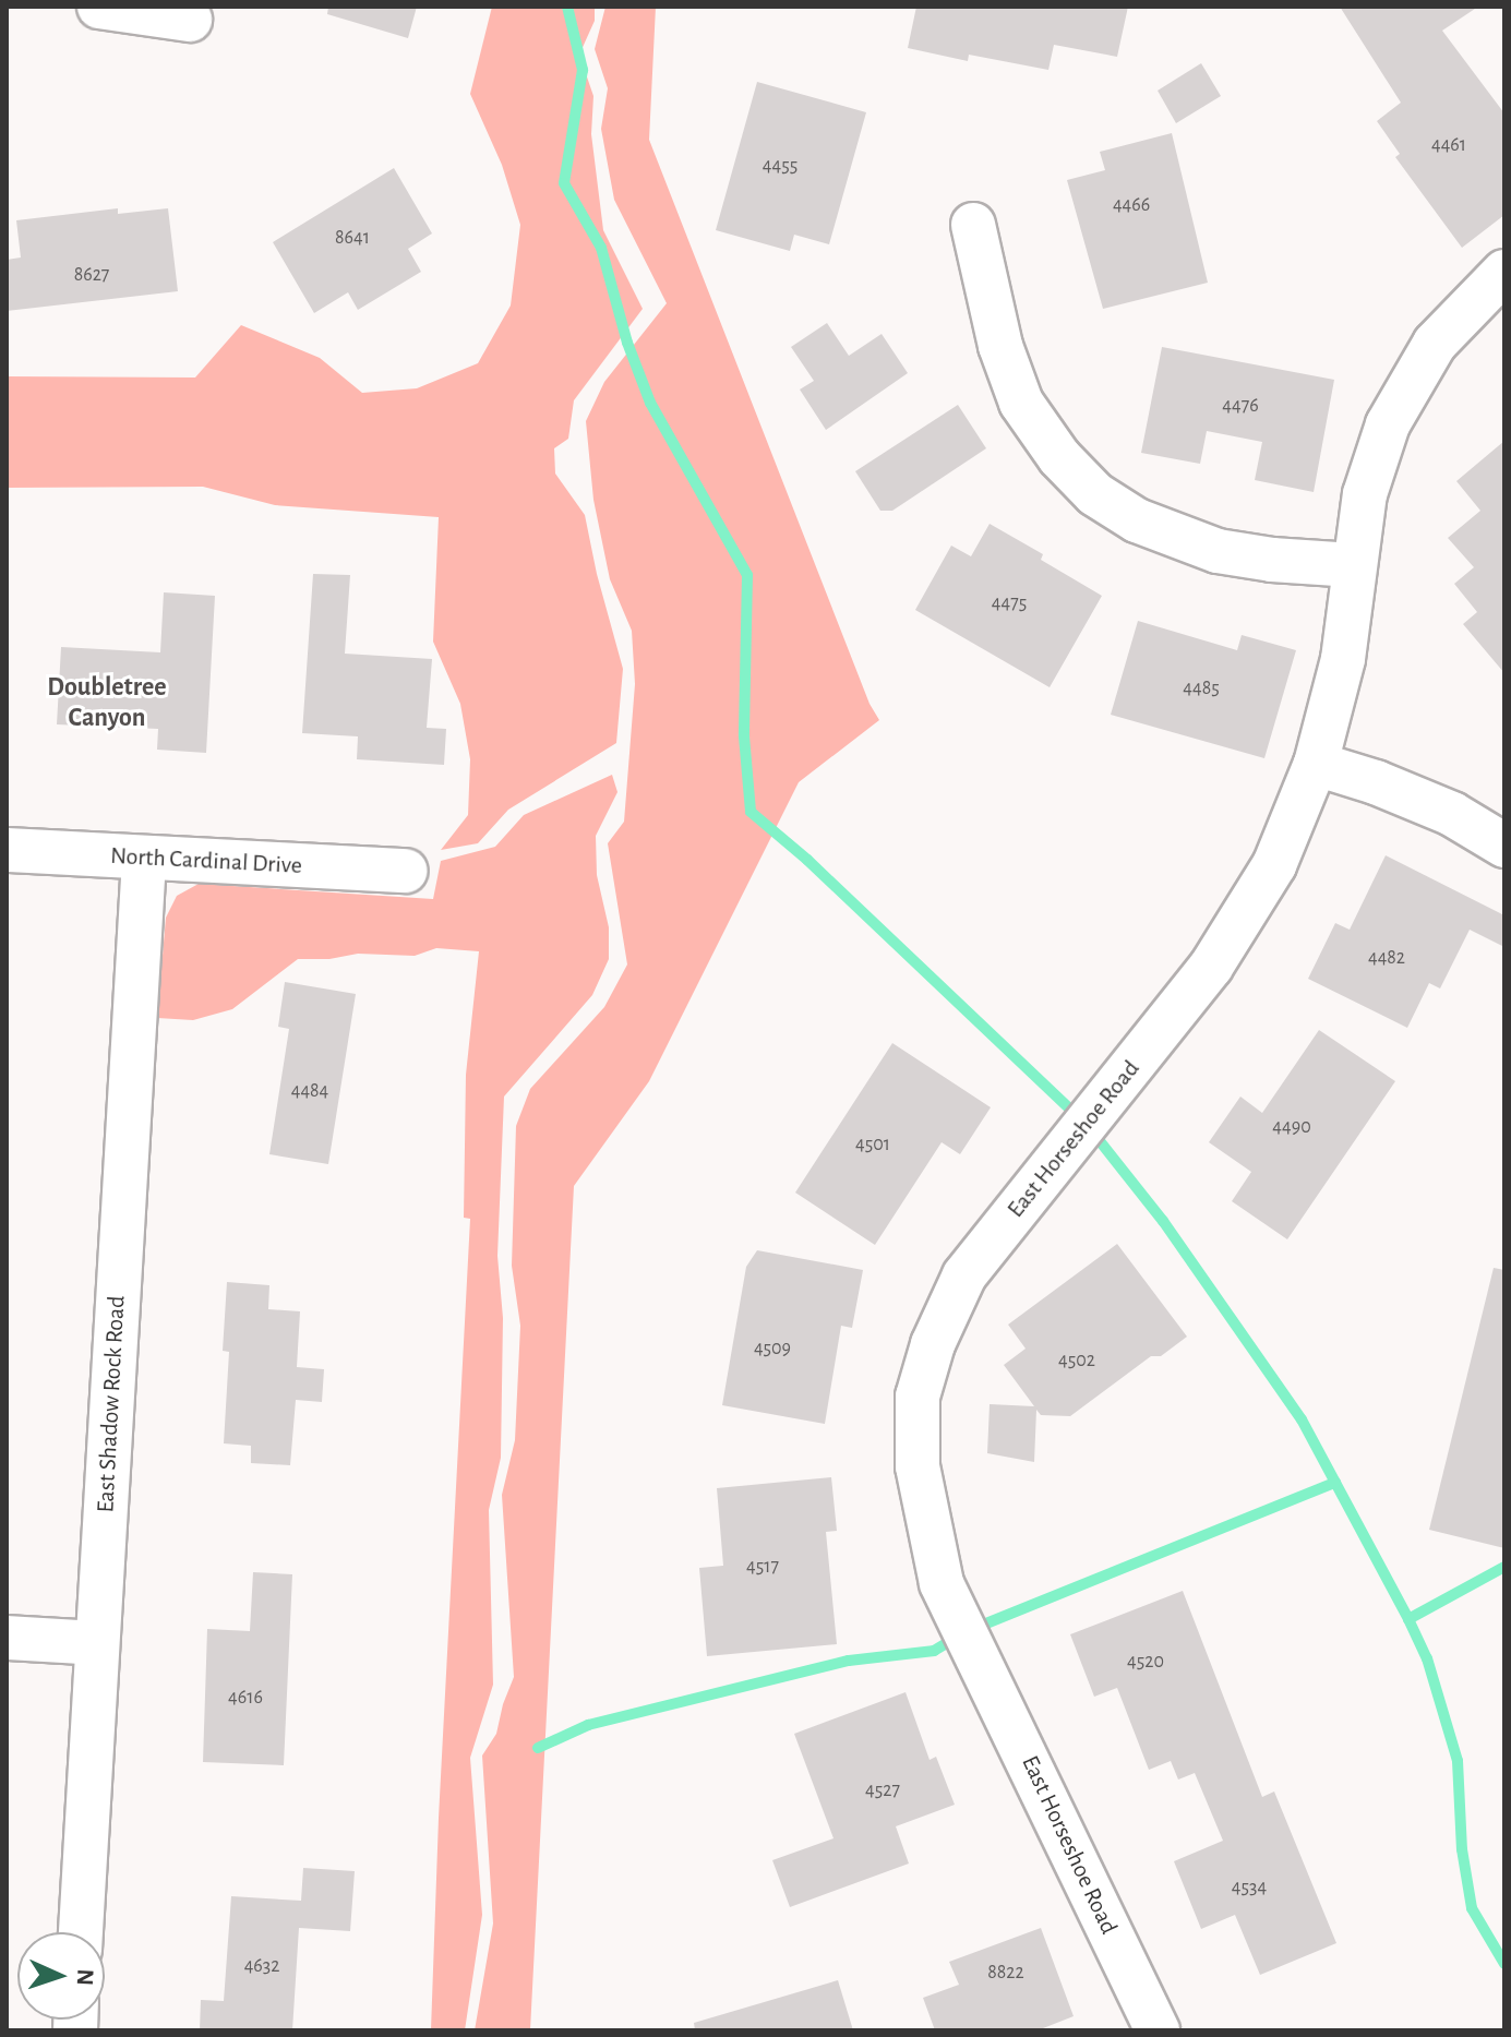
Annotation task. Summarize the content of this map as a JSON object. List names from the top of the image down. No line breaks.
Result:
{"streets":{"street":["North Cardinal Drive","East Horseshoe Road","East Shadow Rock Road"]},"crossings":[["North Cardinal Drive","East Shadow Rock Road"]],"districts":["Doubletree Canyon"],"house_numbers":["4461","4455","4466","8641","8627","4476","4475","4485","4482","4484","4490","4501","4509","4502","4517","4520","4616","4527","4534","4632","8822"],"north":"right"}
